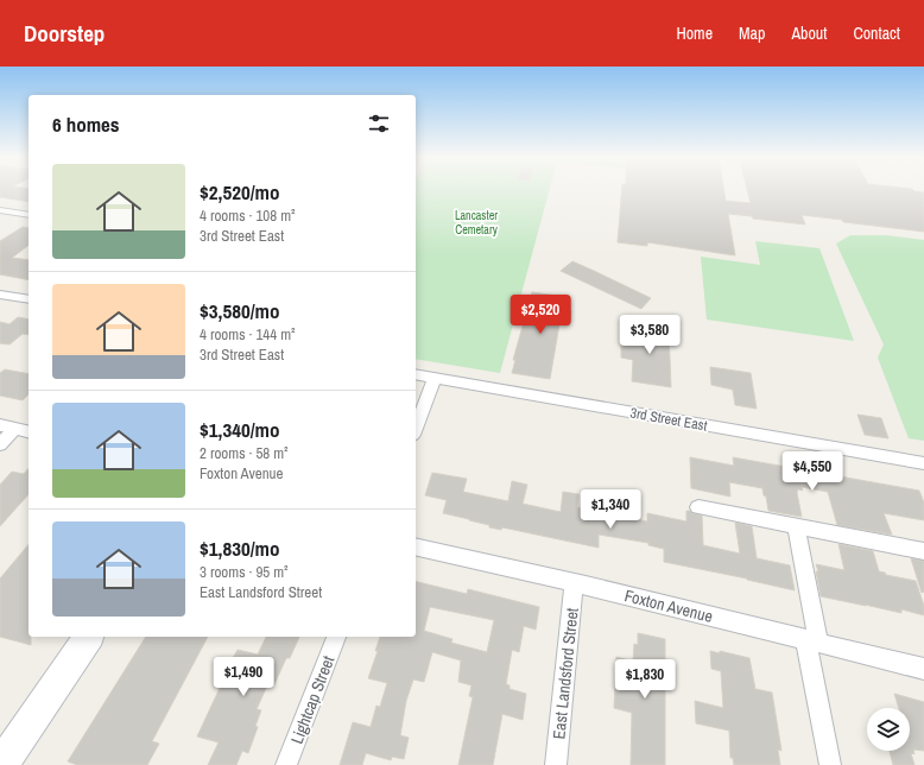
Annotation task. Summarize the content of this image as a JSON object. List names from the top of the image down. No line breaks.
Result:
{"streets":{"street":["3rd Street East","Foxton Avenue","East Landsford Street","Lightcap Street"]},"crossings":[["Foxton Avenue","East Landsford Street"]],"parks":["Lancaster Cemetary"],"page":{"header":"Doorstep","nav":["Home","Map","About","Contact"],"heading":"6 homes","list":[{"name":"$2,520/mo","note":"4 rooms · 108 m² · 3rd Street East"},{"name":"$3,580/mo","note":"4 rooms · 144 m² · 3rd Street East"},{"name":"$1,340/mo","note":"2 rooms · 58 m² · Foxton Avenue"},{"name":"$1,830/mo","note":"3 rooms · 95 m² · East Landsford Street"}],"price":["$2,520","$3,580","$4,550","$1,340","$1,490","$1,830"]}}
